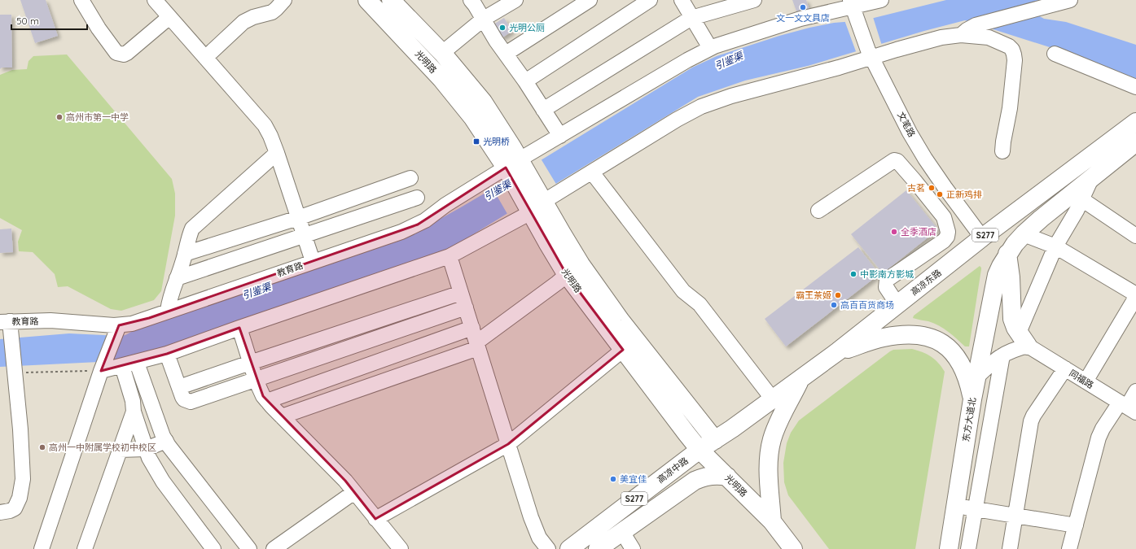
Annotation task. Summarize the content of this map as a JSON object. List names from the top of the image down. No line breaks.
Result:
{"streets":{"main road":["光明路","S277","高凉东路","东方大道北","高凉中路"],"street":["文笔路","教育路","同福路"]},"crossings":[["光明路","S277"],["光明路","教育路"],["光明路","高凉东路"],["光明路","高凉中路"],["文笔路","教育路"],["文笔路","高凉东路"],["S277","高凉东路"],["S277","东方大道北"],["高凉东路","高凉中路"]],"water":["引鉴渠"],"places":{"other":["文一文文具店","光明公厕","高州市第一中学","古茗","正新鸡排","全季酒店","中影南方影城","霸王茶姬","高百百货商场","高州一中附属学校初中校区","美宜佳"],"transit":["光明桥"]},"scale_bar":"50 m"}
